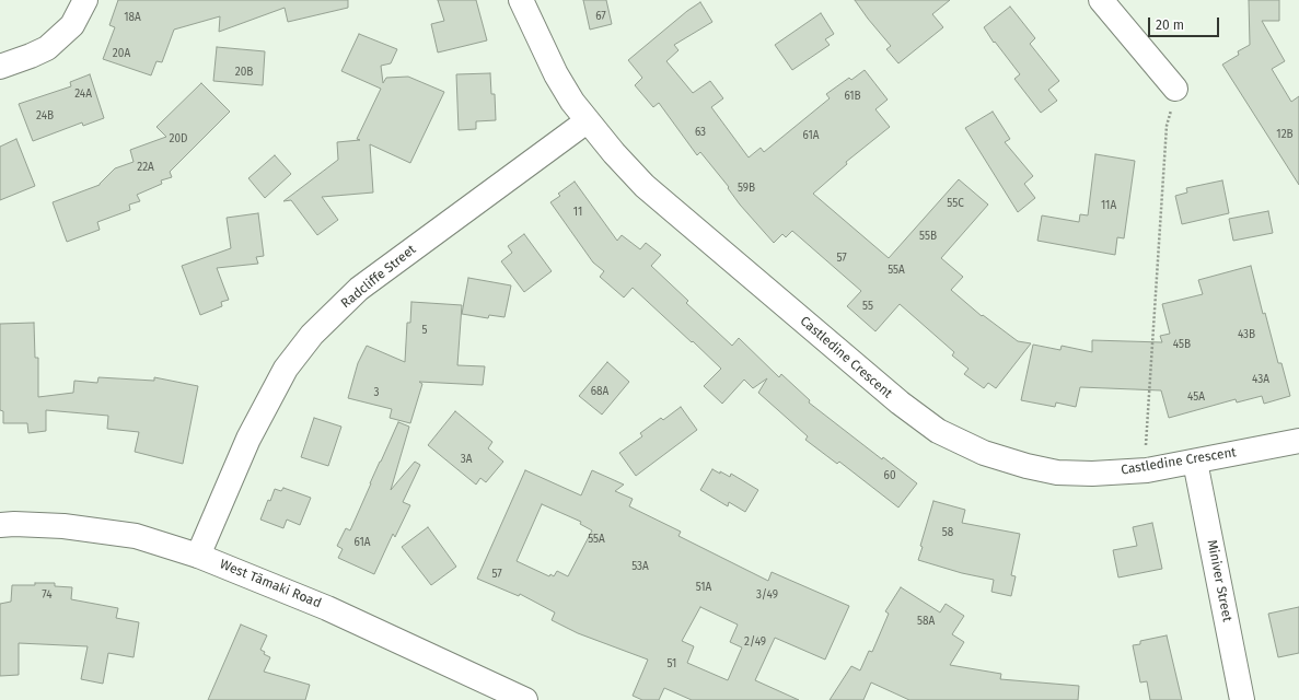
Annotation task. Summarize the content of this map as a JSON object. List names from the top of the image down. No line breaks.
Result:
{"streets":{"street":["Radcliffe Street","Castledine Crescent","Miniver Street","West Tāmaki Road"]},"crossings":[["Radcliffe Street","Castledine Crescent"],["Radcliffe Street","West Tāmaki Road"],["Castledine Crescent","Miniver Street"]],"house_numbers":["67","18A","20A","20B","24A","61B","24B","63","12B","61A","20D","22A","59B","55C","11A","11","55B","57","55A","55","5","43B","45B","43A","68A","3","45A","3A","60","58","55A","61A","53A","57","51A","74","3/49","58A","2/49","51"],"scale_bar":"20 m"}
